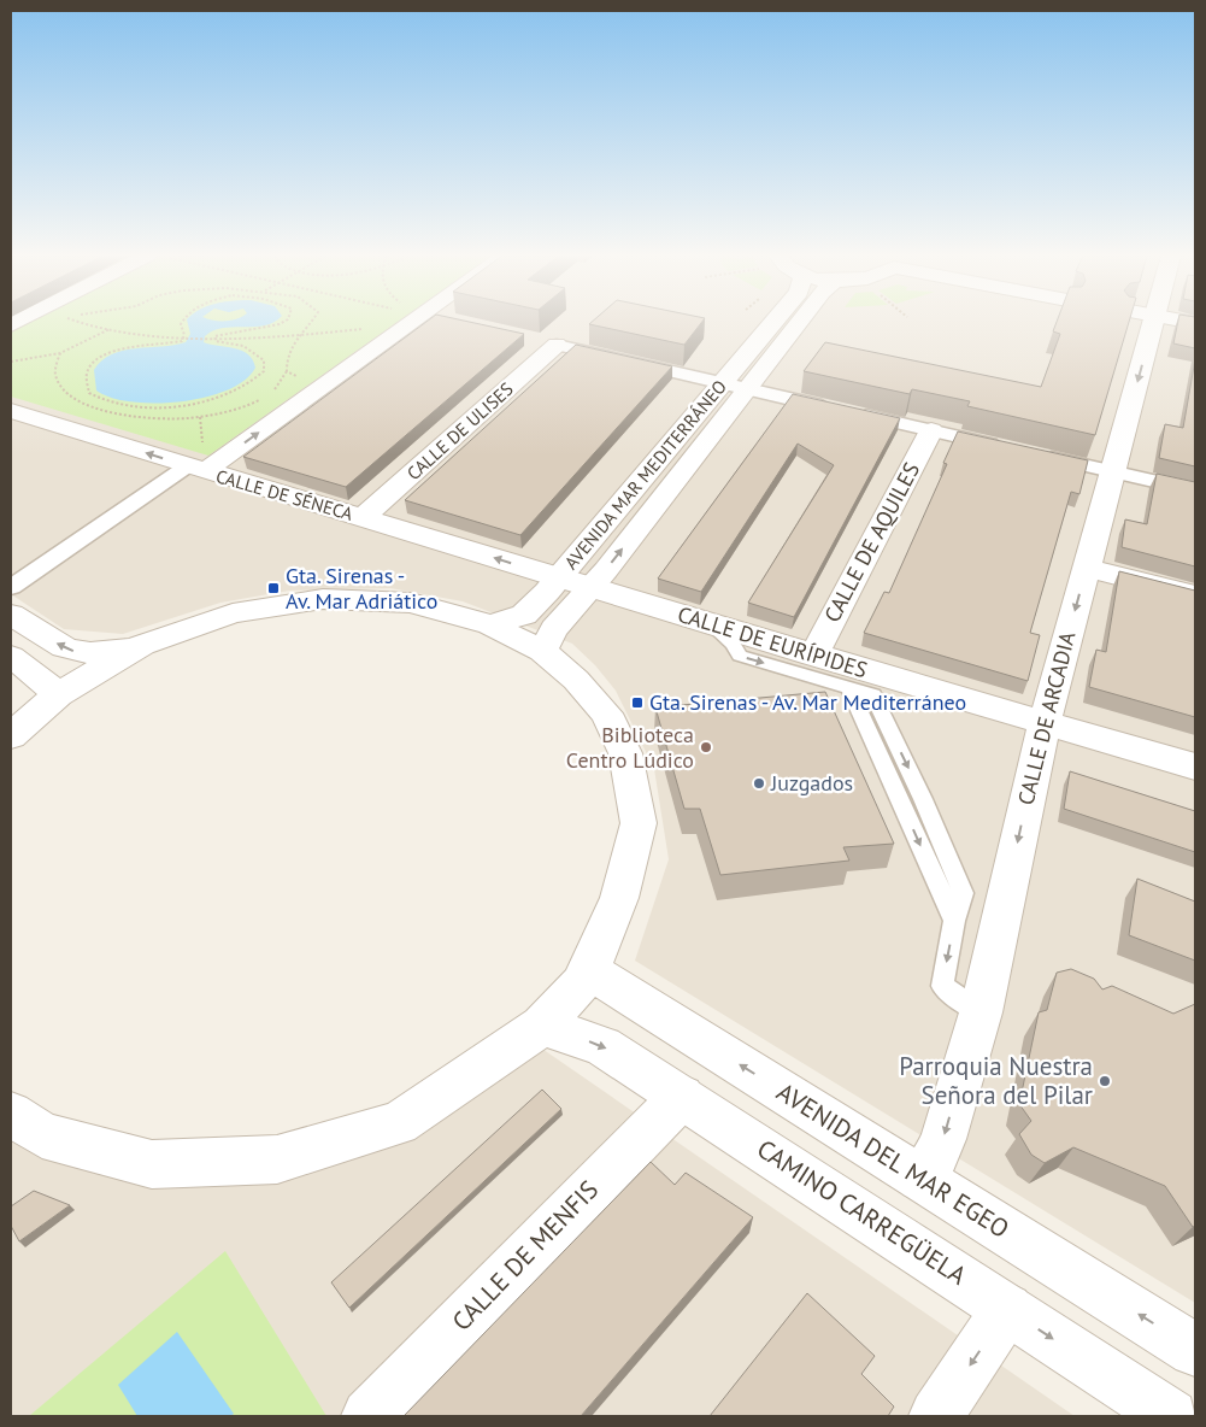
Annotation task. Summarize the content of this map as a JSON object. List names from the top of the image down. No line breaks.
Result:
{"streets":{"street":["CALLE DE ULISES","AVENIDA MAR MEDITERRÁNEO","CALLE DE SÉNECA","CALLE DE AQUILES","CALLE DE EURÍPIDES","CALLE DE ARCADIA","AVENIDA DEL MAR EGEO","CAMINO CARREGÜELA","CALLE DE MENFIS"]},"crossings":[["CALLE DE ULISES","CALLE DE SÉNECA"],["AVENIDA MAR MEDITERRÁNEO","CALLE DE SÉNECA"],["AVENIDA MAR MEDITERRÁNEO","CALLE DE EURÍPIDES"],["CALLE DE SÉNECA","CALLE DE EURÍPIDES"],["CALLE DE AQUILES","CALLE DE EURÍPIDES"],["CALLE DE EURÍPIDES","CALLE DE ARCADIA"],["CALLE DE ARCADIA","AVENIDA DEL MAR EGEO"],["CAMINO CARREGÜELA","CALLE DE MENFIS"]],"one_way":["CALLE DE ARCADIA","AVENIDA DEL MAR EGEO","CAMINO CARREGÜELA"],"places":{"transit":["Gta. Sirenas - Av. Mar Adriático","Gta. Sirenas - Av. Mar Mediterráneo"],"other":["Biblioteca Centro Lúdico","Juzgados","Parroquia Nuestra Señora del Pilar"]}}
